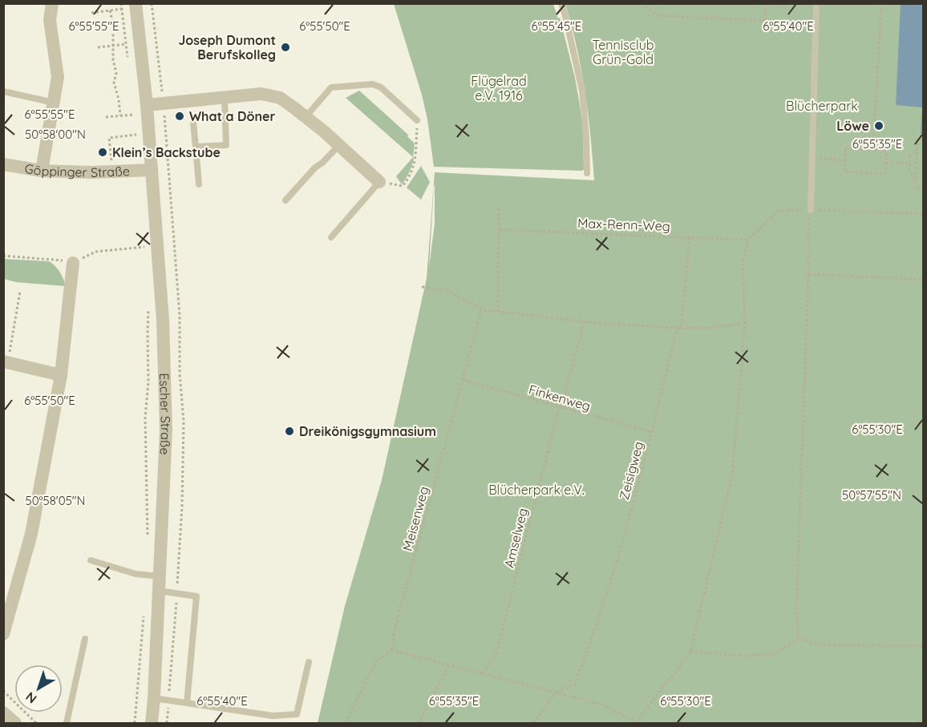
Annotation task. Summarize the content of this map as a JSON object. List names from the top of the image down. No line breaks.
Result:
{"streets":{"street":["Göppinger Straße","Escher Straße"],"path":["Max-Renn-Weg","Finkenweg","Zeisigweg","Meisenweg","Amselweg"]},"crossings":[["Göppinger Straße","Escher Straße"],["Max-Renn-Weg","Zeisigweg"],["Finkenweg","Zeisigweg"],["Finkenweg","Meisenweg"],["Finkenweg","Amselweg"]],"parks":["Tennisclub Grün-Gold","Flügelrad e.V. 1916","Blücherpark","Blücherpark e.V."],"places":["Joseph Dumont Berufskolleg","What a Döner","Löwe","Klein’s Backstube","Dreikönigsgymnasium"],"north":"bottom left","coordinates":["6°55'55\"E","6°55'50\"E","6°55'45\"E","6°55'40\"E","50°58'00\"N","6°55'35\"E","6°55'30\"E","50°57'55\"N","50°58'05\"N"]}
